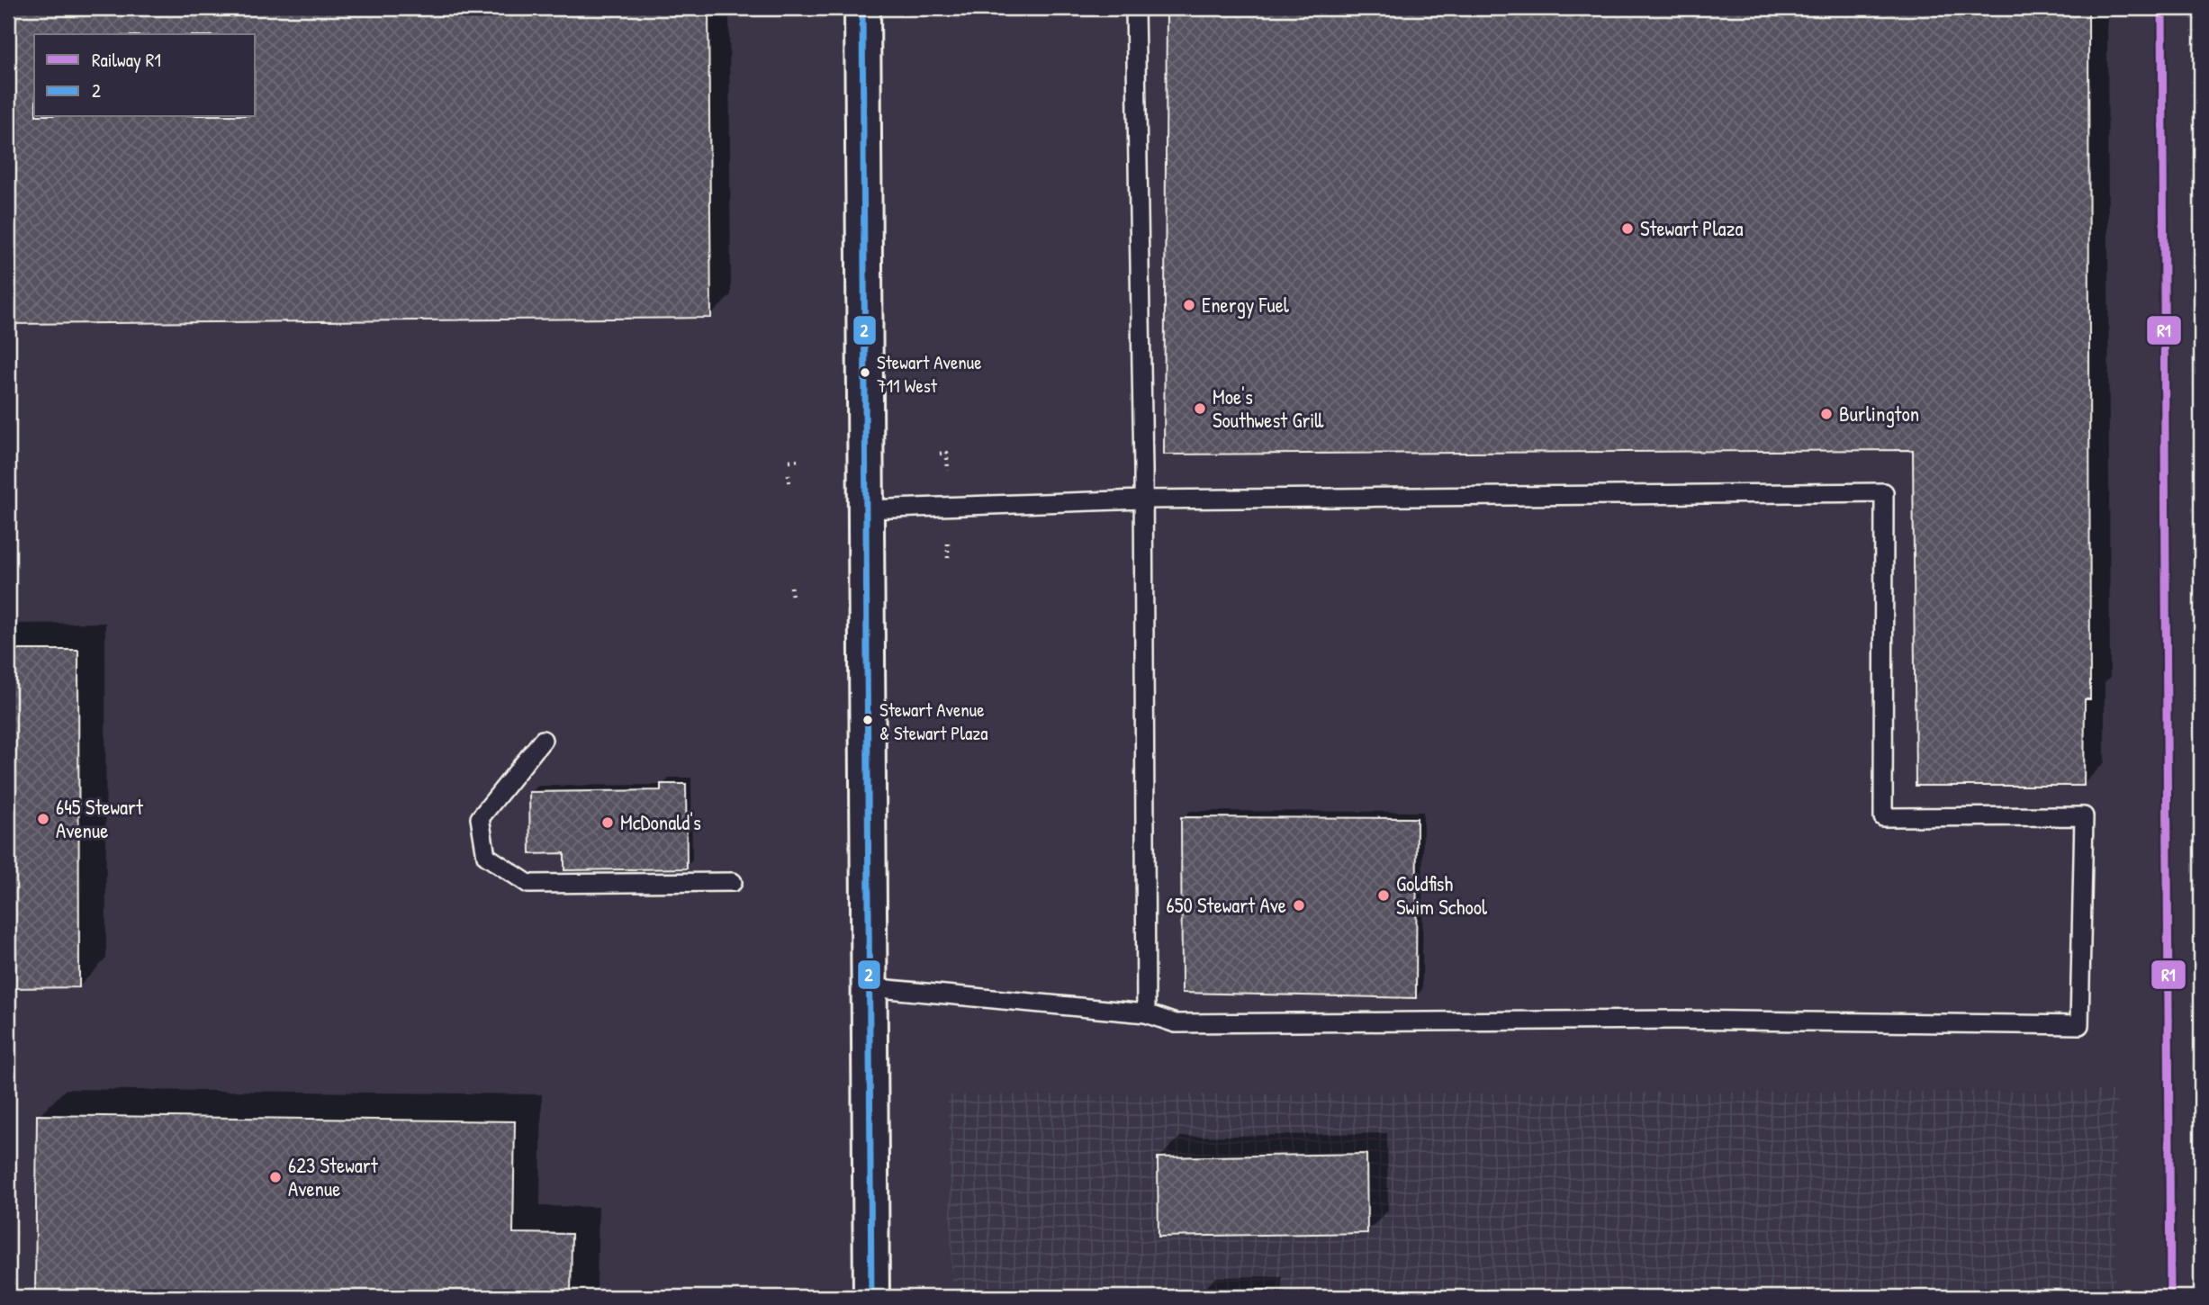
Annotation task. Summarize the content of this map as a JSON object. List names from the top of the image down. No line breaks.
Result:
{"places":["Stewart Plaza","Energy Fuel","Stewart Avenue 711 West","Moe's Southwest Grill","Burlington","Stewart Avenue & Stewart Plaza","645 Stewart Avenue","McDonald's","Goldfish Swim School","650 Stewart Ave","623 Stewart Avenue"],"lines":["rail line R1","transit line 2"],"legend":["Railway R1","2"]}
